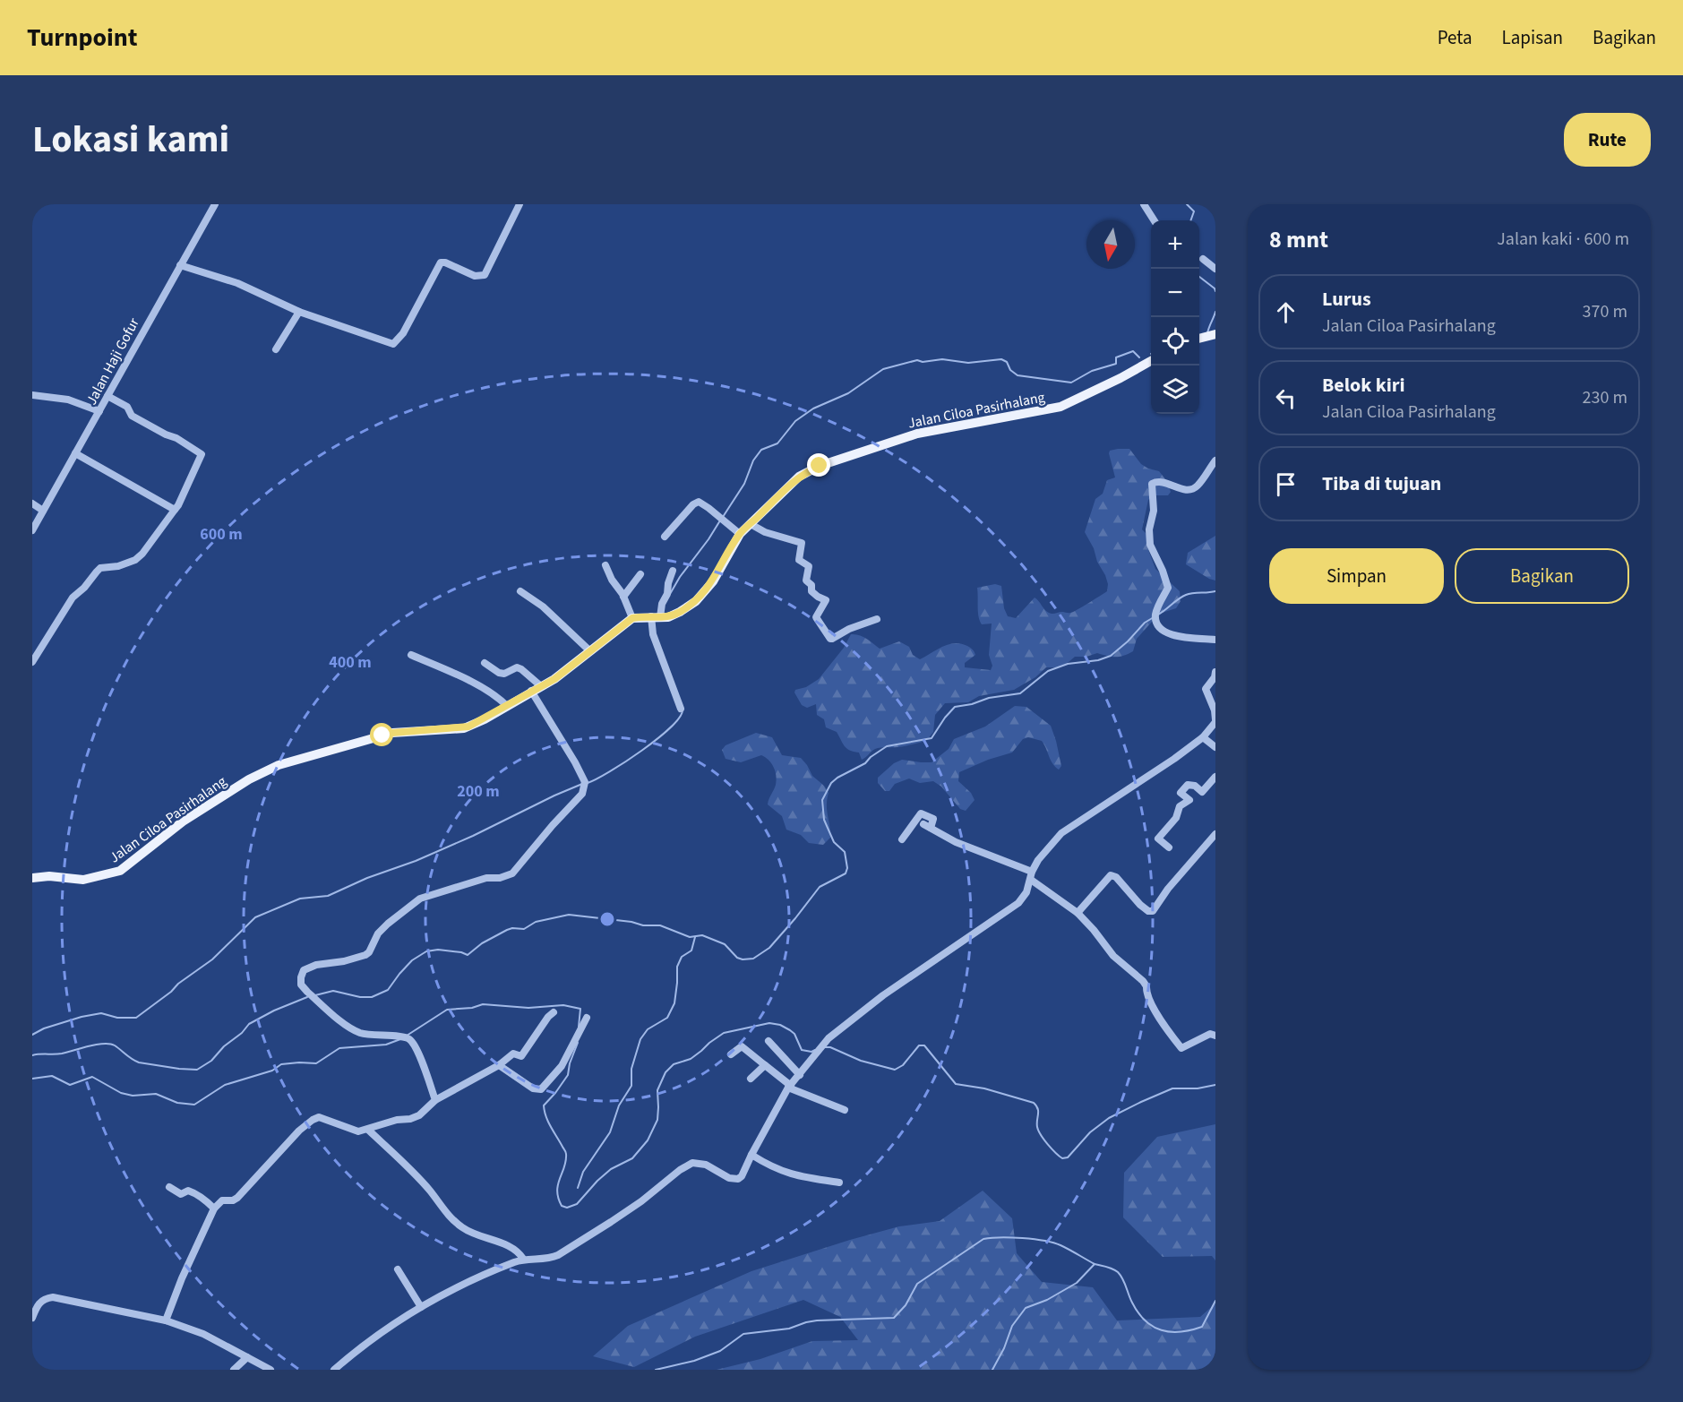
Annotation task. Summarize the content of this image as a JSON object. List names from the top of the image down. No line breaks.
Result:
{"streets":{"main road":["Jalan Ciloa Pasirhalang"],"street":["Jalan Haji Gofur"]},"north":"bottom","page":{"header":"Turnpoint","nav":["Peta","Lapisan","Bagikan"],"title":"Lokasi kami","buttons":["Rute",["Simpan","Bagikan"]],"heading":["8 mnt","Jalan kaki · 600 m"],"map_buttons":["+","−"],"list":[["Lurus","Jalan Ciloa Pasirhalang","370 m"],["Belok kiri","Jalan Ciloa Pasirhalang","230 m"],"Tiba di tujuan"]},"rings":["600 m","400 m","200 m"]}
